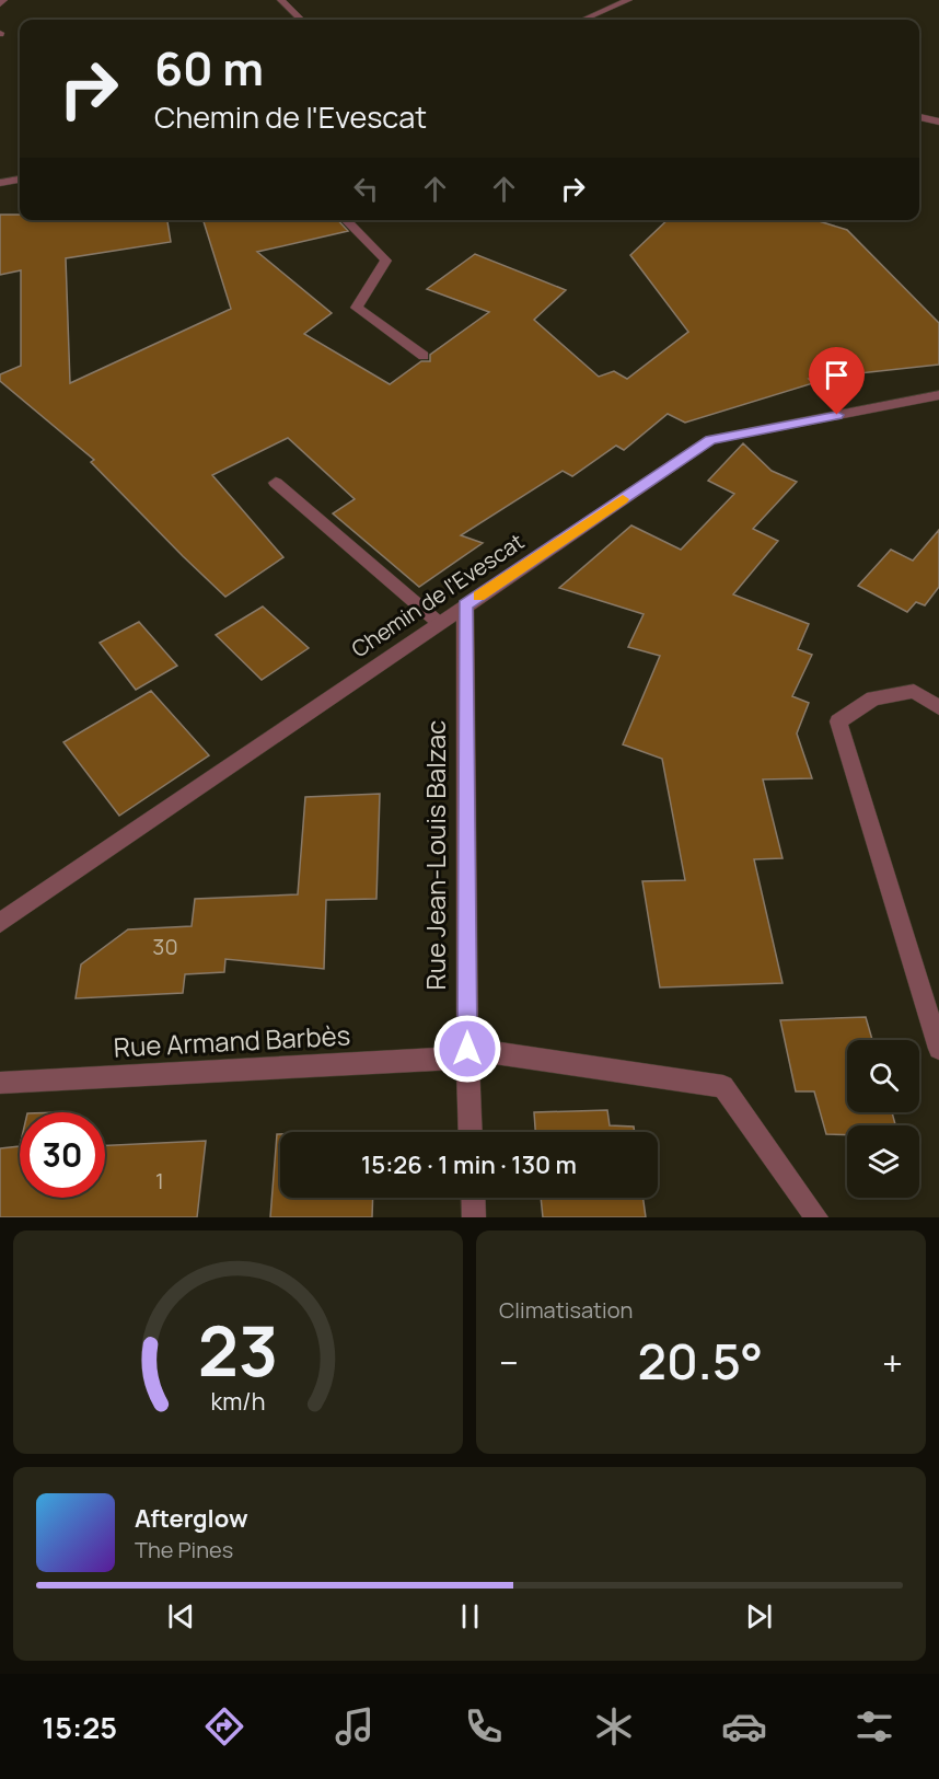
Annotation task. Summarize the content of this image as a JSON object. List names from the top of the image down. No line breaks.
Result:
{"streets":{"street":["Chemin de l'Evescat","Rue Jean-Louis Balzac","Rue Armand Barbès"]},"crossings":[["Chemin de l'Evescat","Rue Jean-Louis Balzac"],["Rue Jean-Louis Balzac","Rue Armand Barbès"]],"house_numbers":["30","1"],"page":{"turn":["60 m","Chemin de l'Evescat"],"limit":"30","trip":"15:26 · 1 min · 130 m","tile":"Climatisation","heat":["−","20.5°","+"],"song":["Afterglow","The Pines"],"tabs":"15:25","gauge":["23","km/h"]}}
